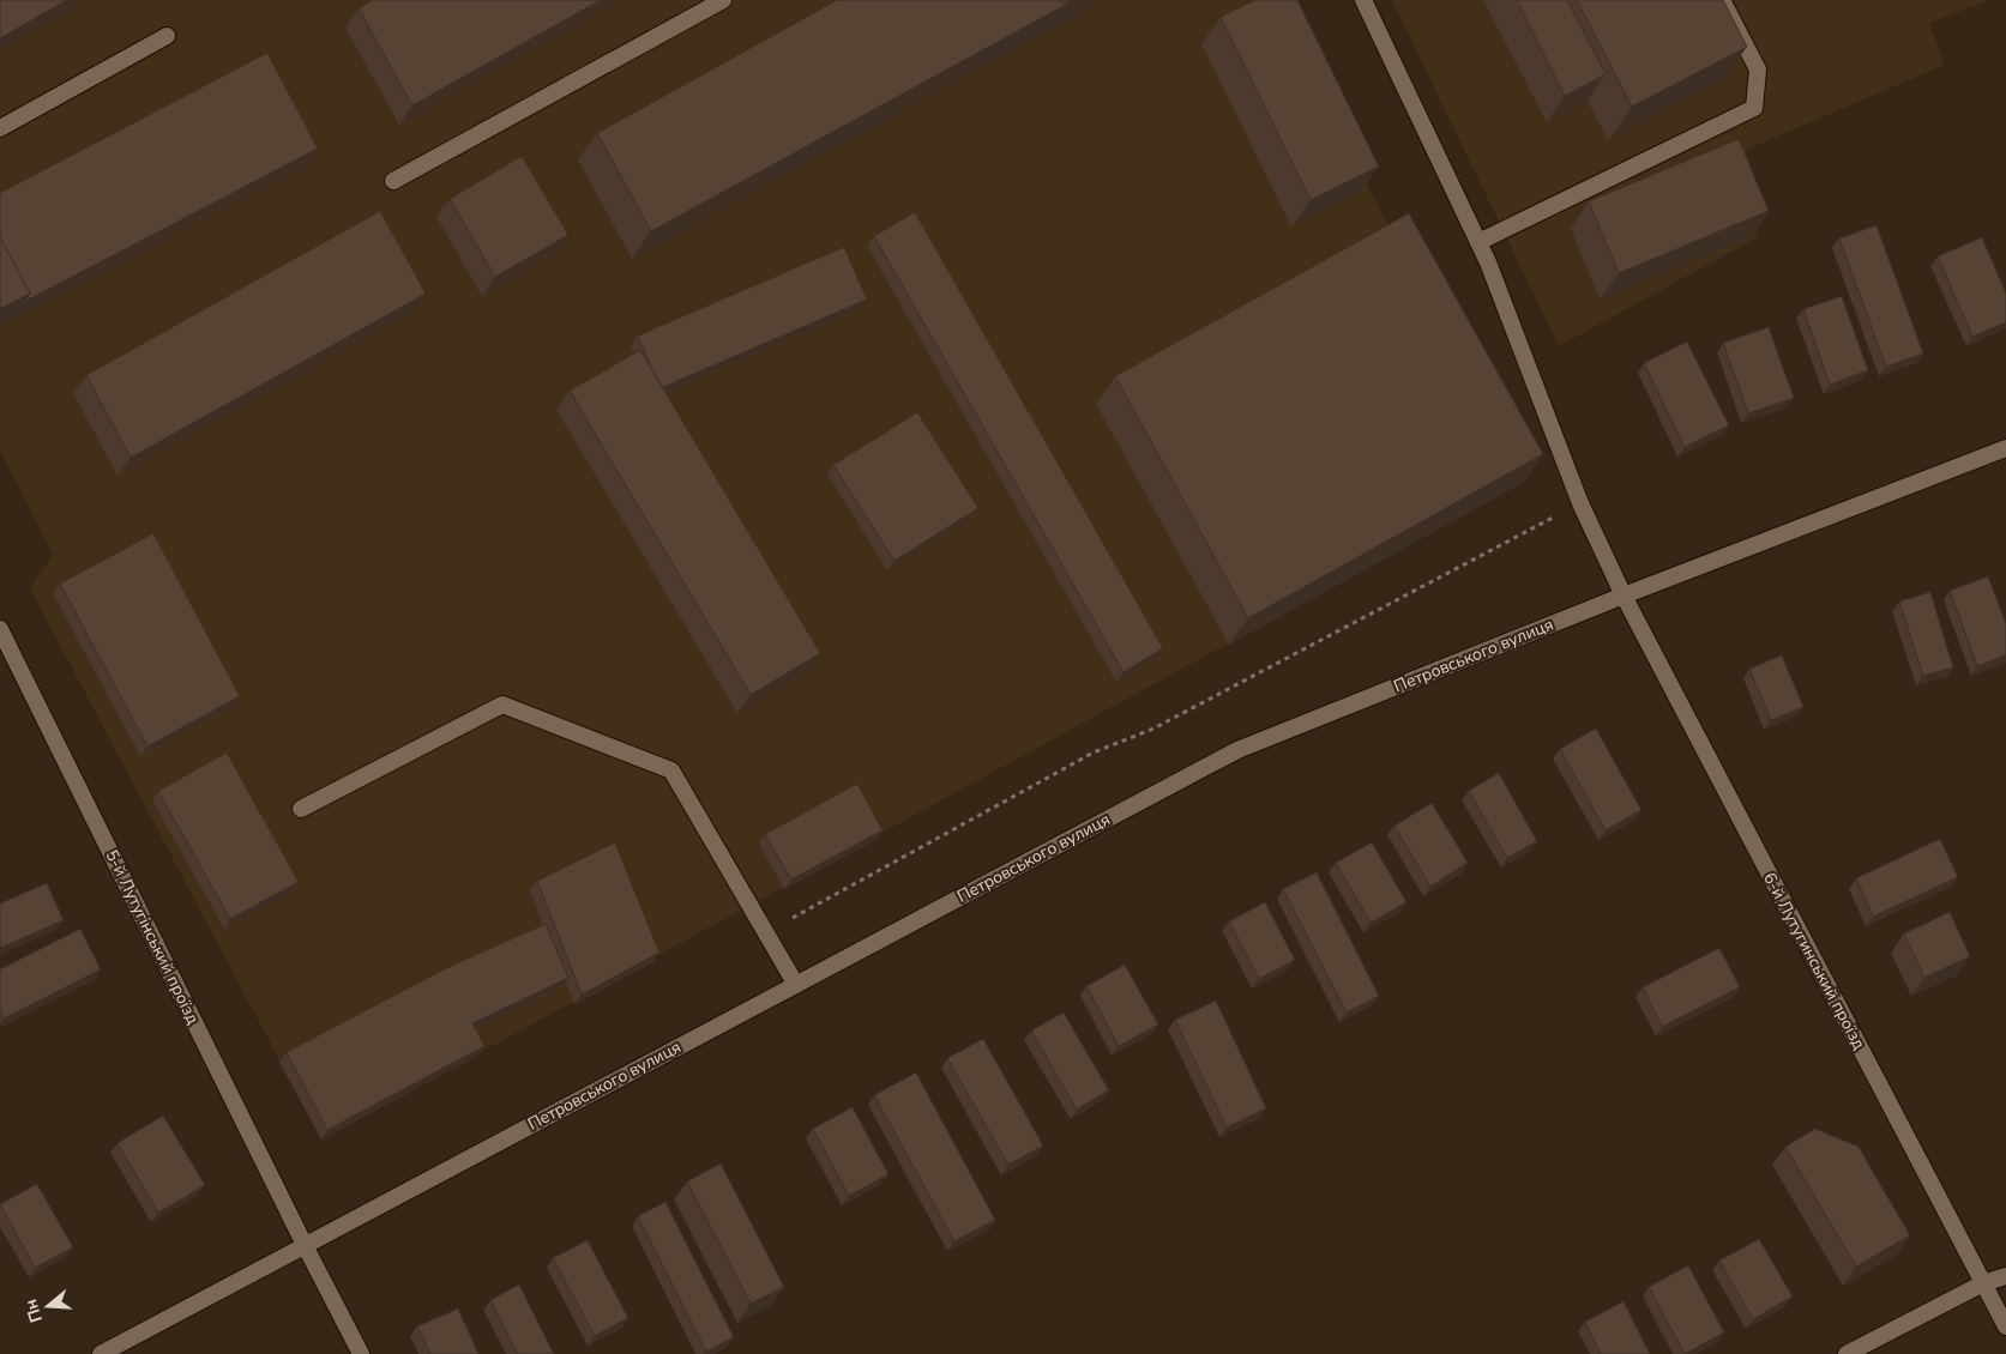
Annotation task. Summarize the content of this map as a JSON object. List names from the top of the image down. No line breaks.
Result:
{"streets":{"street":["Петровського вулиця","5-й Лутугінський проїзд","6-й Лутугинський проїзд"]},"crossings":[["Петровського вулиця","5-й Лутугінський проїзд"],["Петровського вулиця","6-й Лутугинський проїзд"]],"north":"left"}
